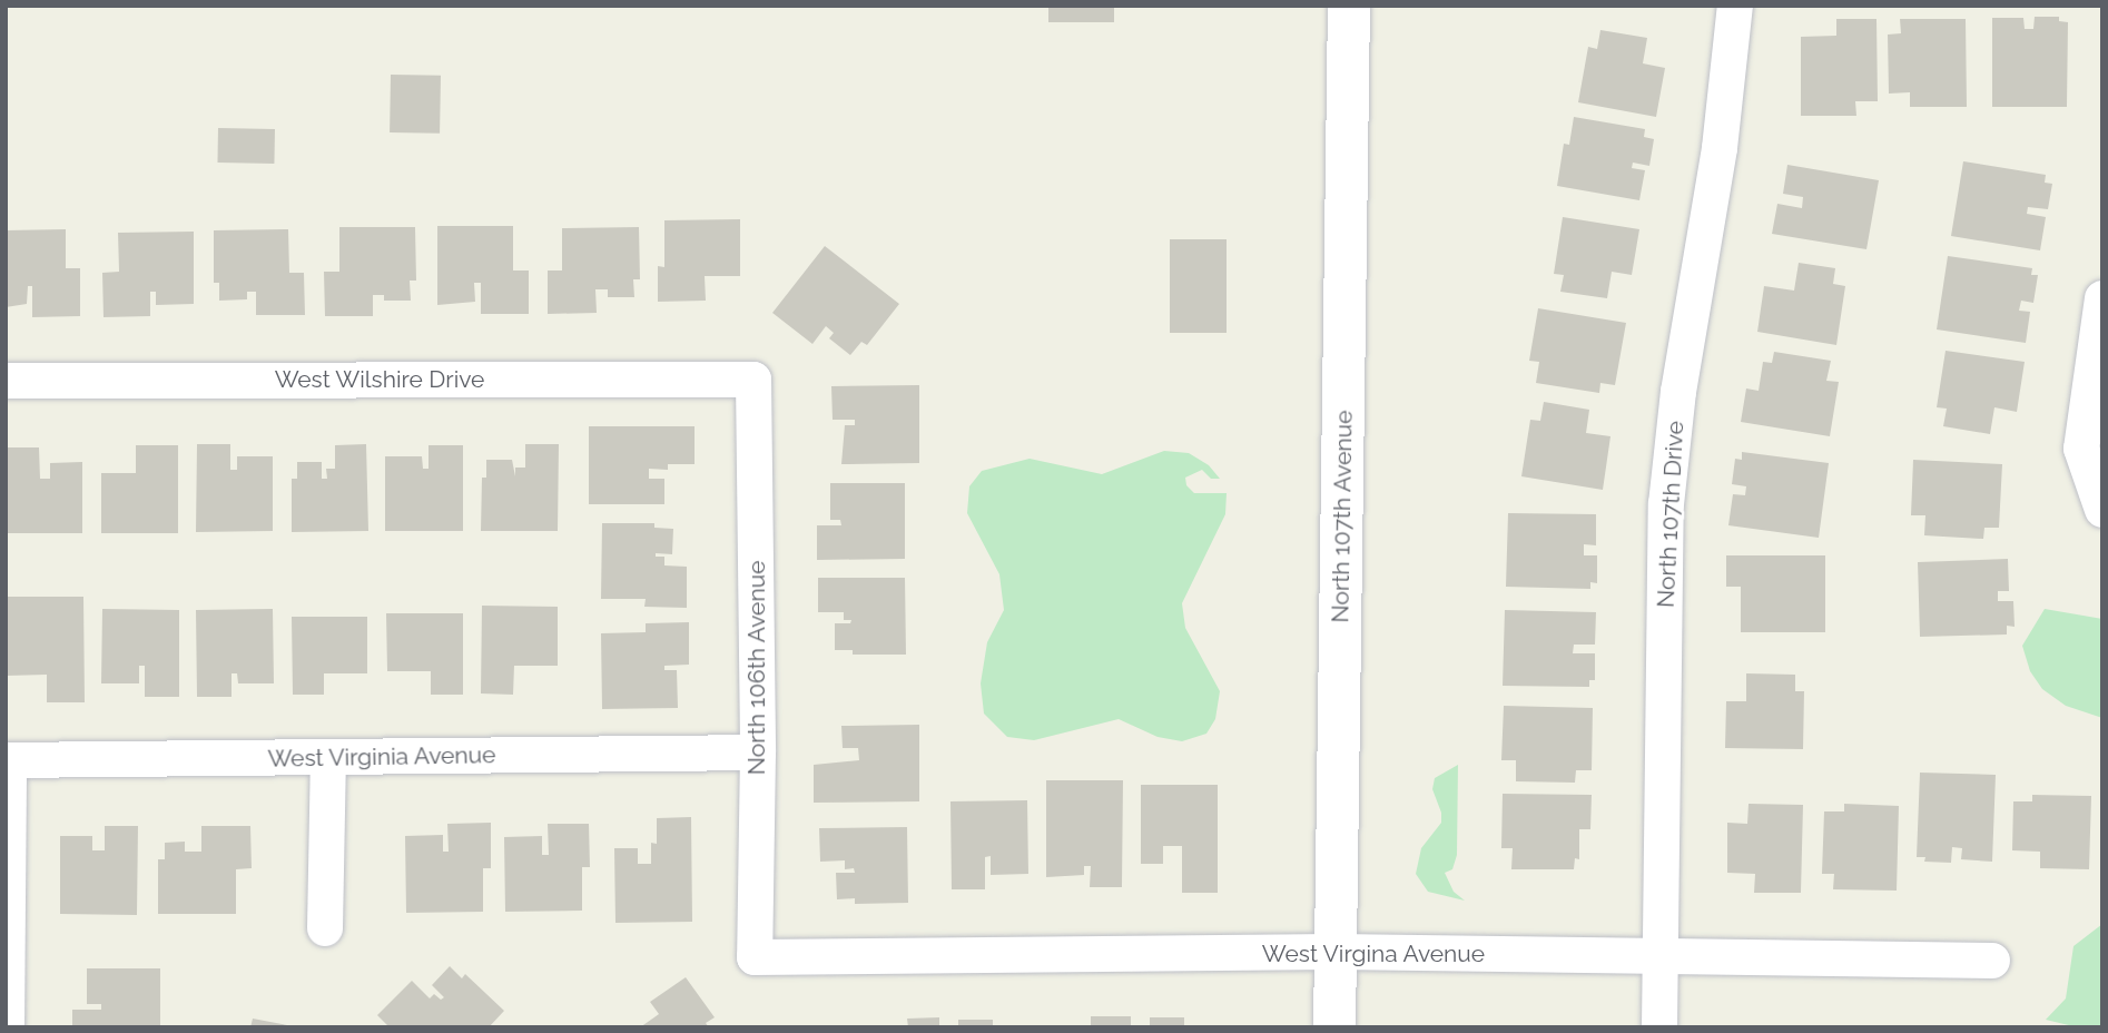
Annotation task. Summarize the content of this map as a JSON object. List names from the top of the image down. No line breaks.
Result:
{"streets":{"main road":["North 107th Avenue"],"street":["West Wilshire Drive","North 107th Drive","North 106th Avenue","West Virginia Avenue","West Virgina Avenue"]},"crossings":[["West Wilshire Drive","North 106th Avenue"],["North 107th Drive","West Virgina Avenue"],["North 107th Avenue","West Virgina Avenue"],["North 106th Avenue","West Virginia Avenue"],["North 106th Avenue","West Virgina Avenue"]]}
